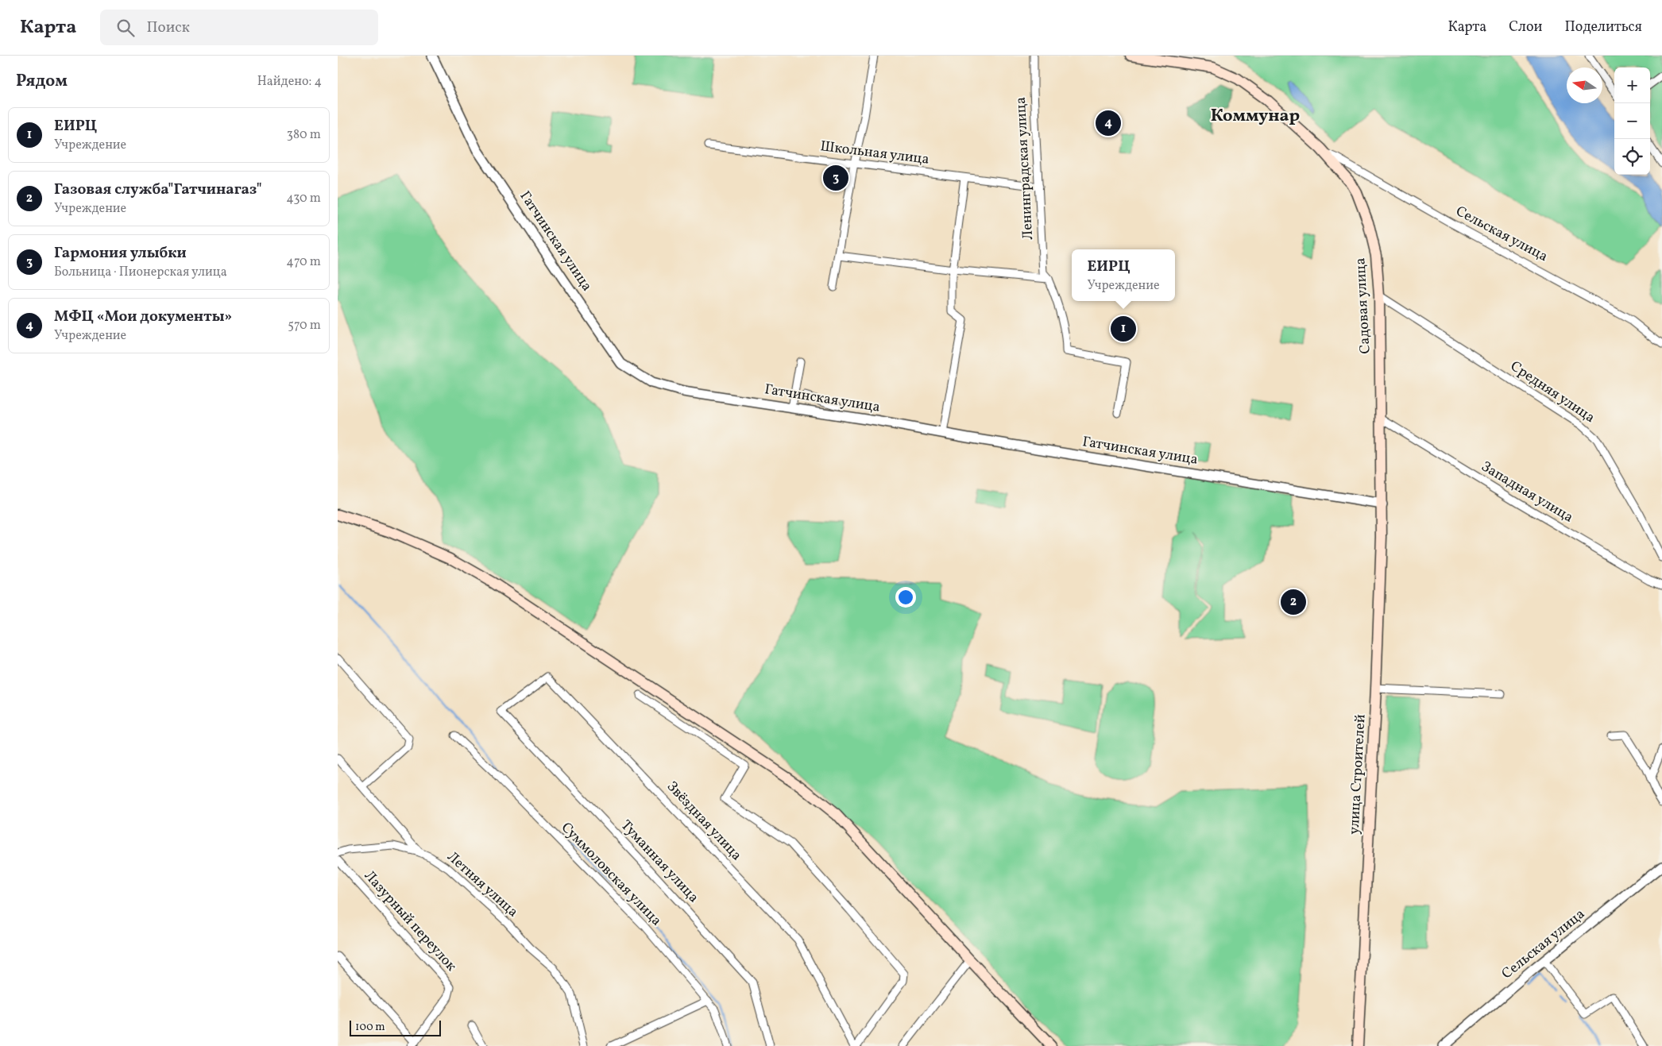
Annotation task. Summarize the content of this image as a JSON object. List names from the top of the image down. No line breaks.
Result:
{"streets":{"main road":["Садовая улица","улица Строителей"],"street":["Школьная улица","Ленинградская улица","Сельская улица","Гатчинская улица","Средняя улица","Западная улица","Звёздная улица","Туманная улица","Суммоловская улица","Летняя улица","Лазурный переулок"]},"crossings":[["Школьная улица","Ленинградская улица"],["Сельская улица","Садовая улица"],["Гатчинская улица","Садовая улица"],["Гатчинская улица","улица Строителей"],["Садовая улица","Средняя улица"],["Садовая улица","Западная улица"],["Садовая улица","улица Строителей"],["Звёздная улица","Туманная улица"]],"districts":["Коммунар"],"scale_bar":"100 m","north":"left","page":{"header":"Карта","search":"Поиск","nav":["Карта","Слои","Поделиться"],"heading":["Рядом","Найдено: 4"],"map_buttons":["+","−"],"list":[{"mark":"1","name":"ЕИРЦ","note":"Учреждение","value":"380 m"},{"mark":"2","name":"Газовая служба\"Гатчинагаз\"","note":"Учреждение","value":"430 m"},{"mark":"3","name":"Гармония улыбки","note":"Больница · Пионерская улица","value":"470 m"},{"mark":"4","name":"МФЦ «Мои документы»","note":"Учреждение","value":"570 m"}],"pins":["4","3","1","2"],"popup":["ЕИРЦ","Учреждение"],"scale":"100 m"}}
